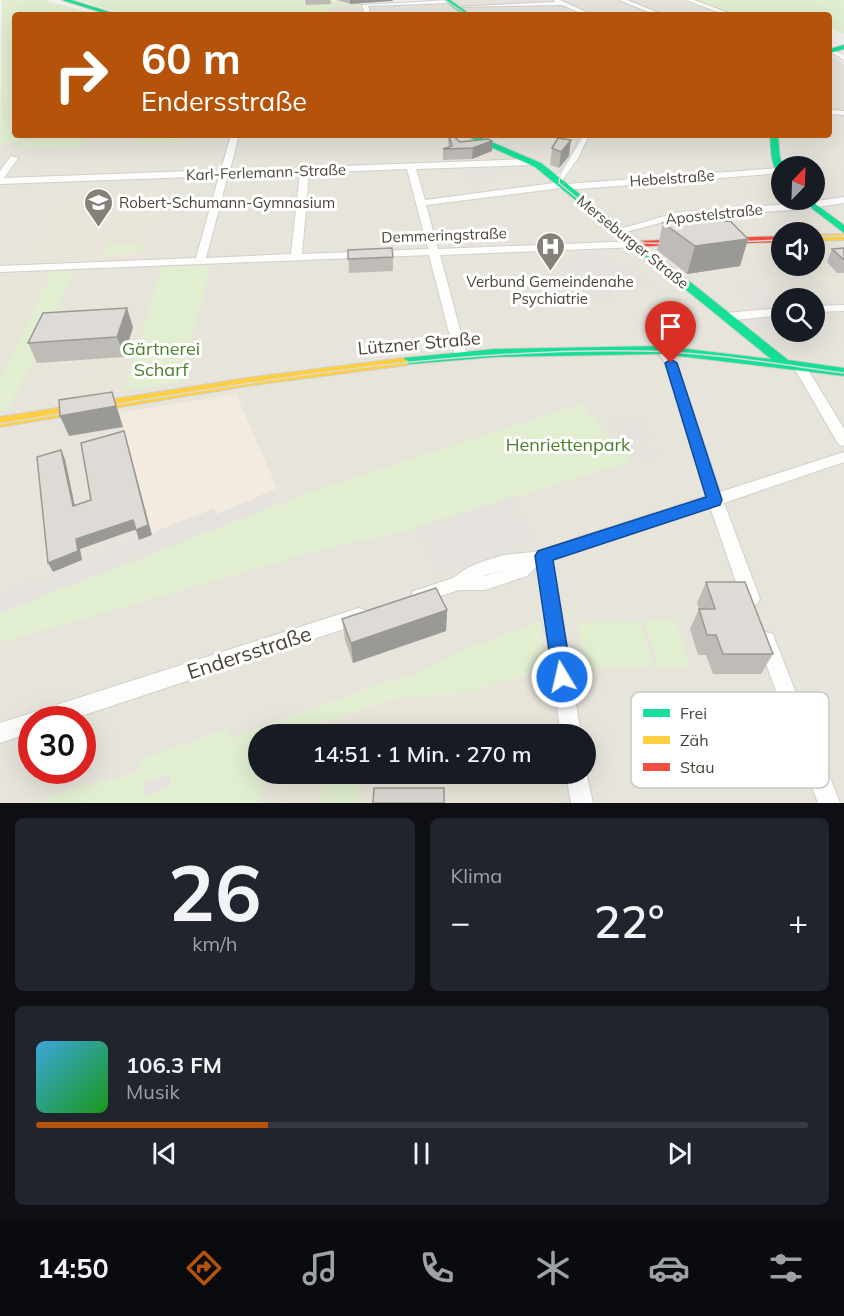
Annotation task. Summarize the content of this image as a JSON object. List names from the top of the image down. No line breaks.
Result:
{"streets":{"main road":["Merseburger Straße","Lützner Straße"],"street":["Karl-Ferlemann-Straße","Hebelstraße","Apostelstraße","Demmeringstraße","Endersstraße"]},"crossings":[["Karl-Ferlemann-Straße","Merseburger Straße"],["Hebelstraße","Merseburger Straße"],["Apostelstraße","Demmeringstraße"],["Apostelstraße","Merseburger Straße"],["Demmeringstraße","Merseburger Straße"],["Merseburger Straße","Lützner Straße"]],"parks":["Gärtnerei Scharf","Henriettenpark"],"places":{"school or university":["Robert-Schumann-Gymnasium"],"hospital":["Verbund Gemeindenahe Psychiatrie"]},"legend":["Frei","Zäh","Stau"],"north":"top right","page":{"turn":["60 m","Endersstraße"],"limit":"30","trip":"14:51 · 1 Min. · 270 m","tile":[["26","km/h"],"Klima"],"heat":["−","22°","+"],"song":["106.3 FM","Musik"],"tabs":"14:50"}}
